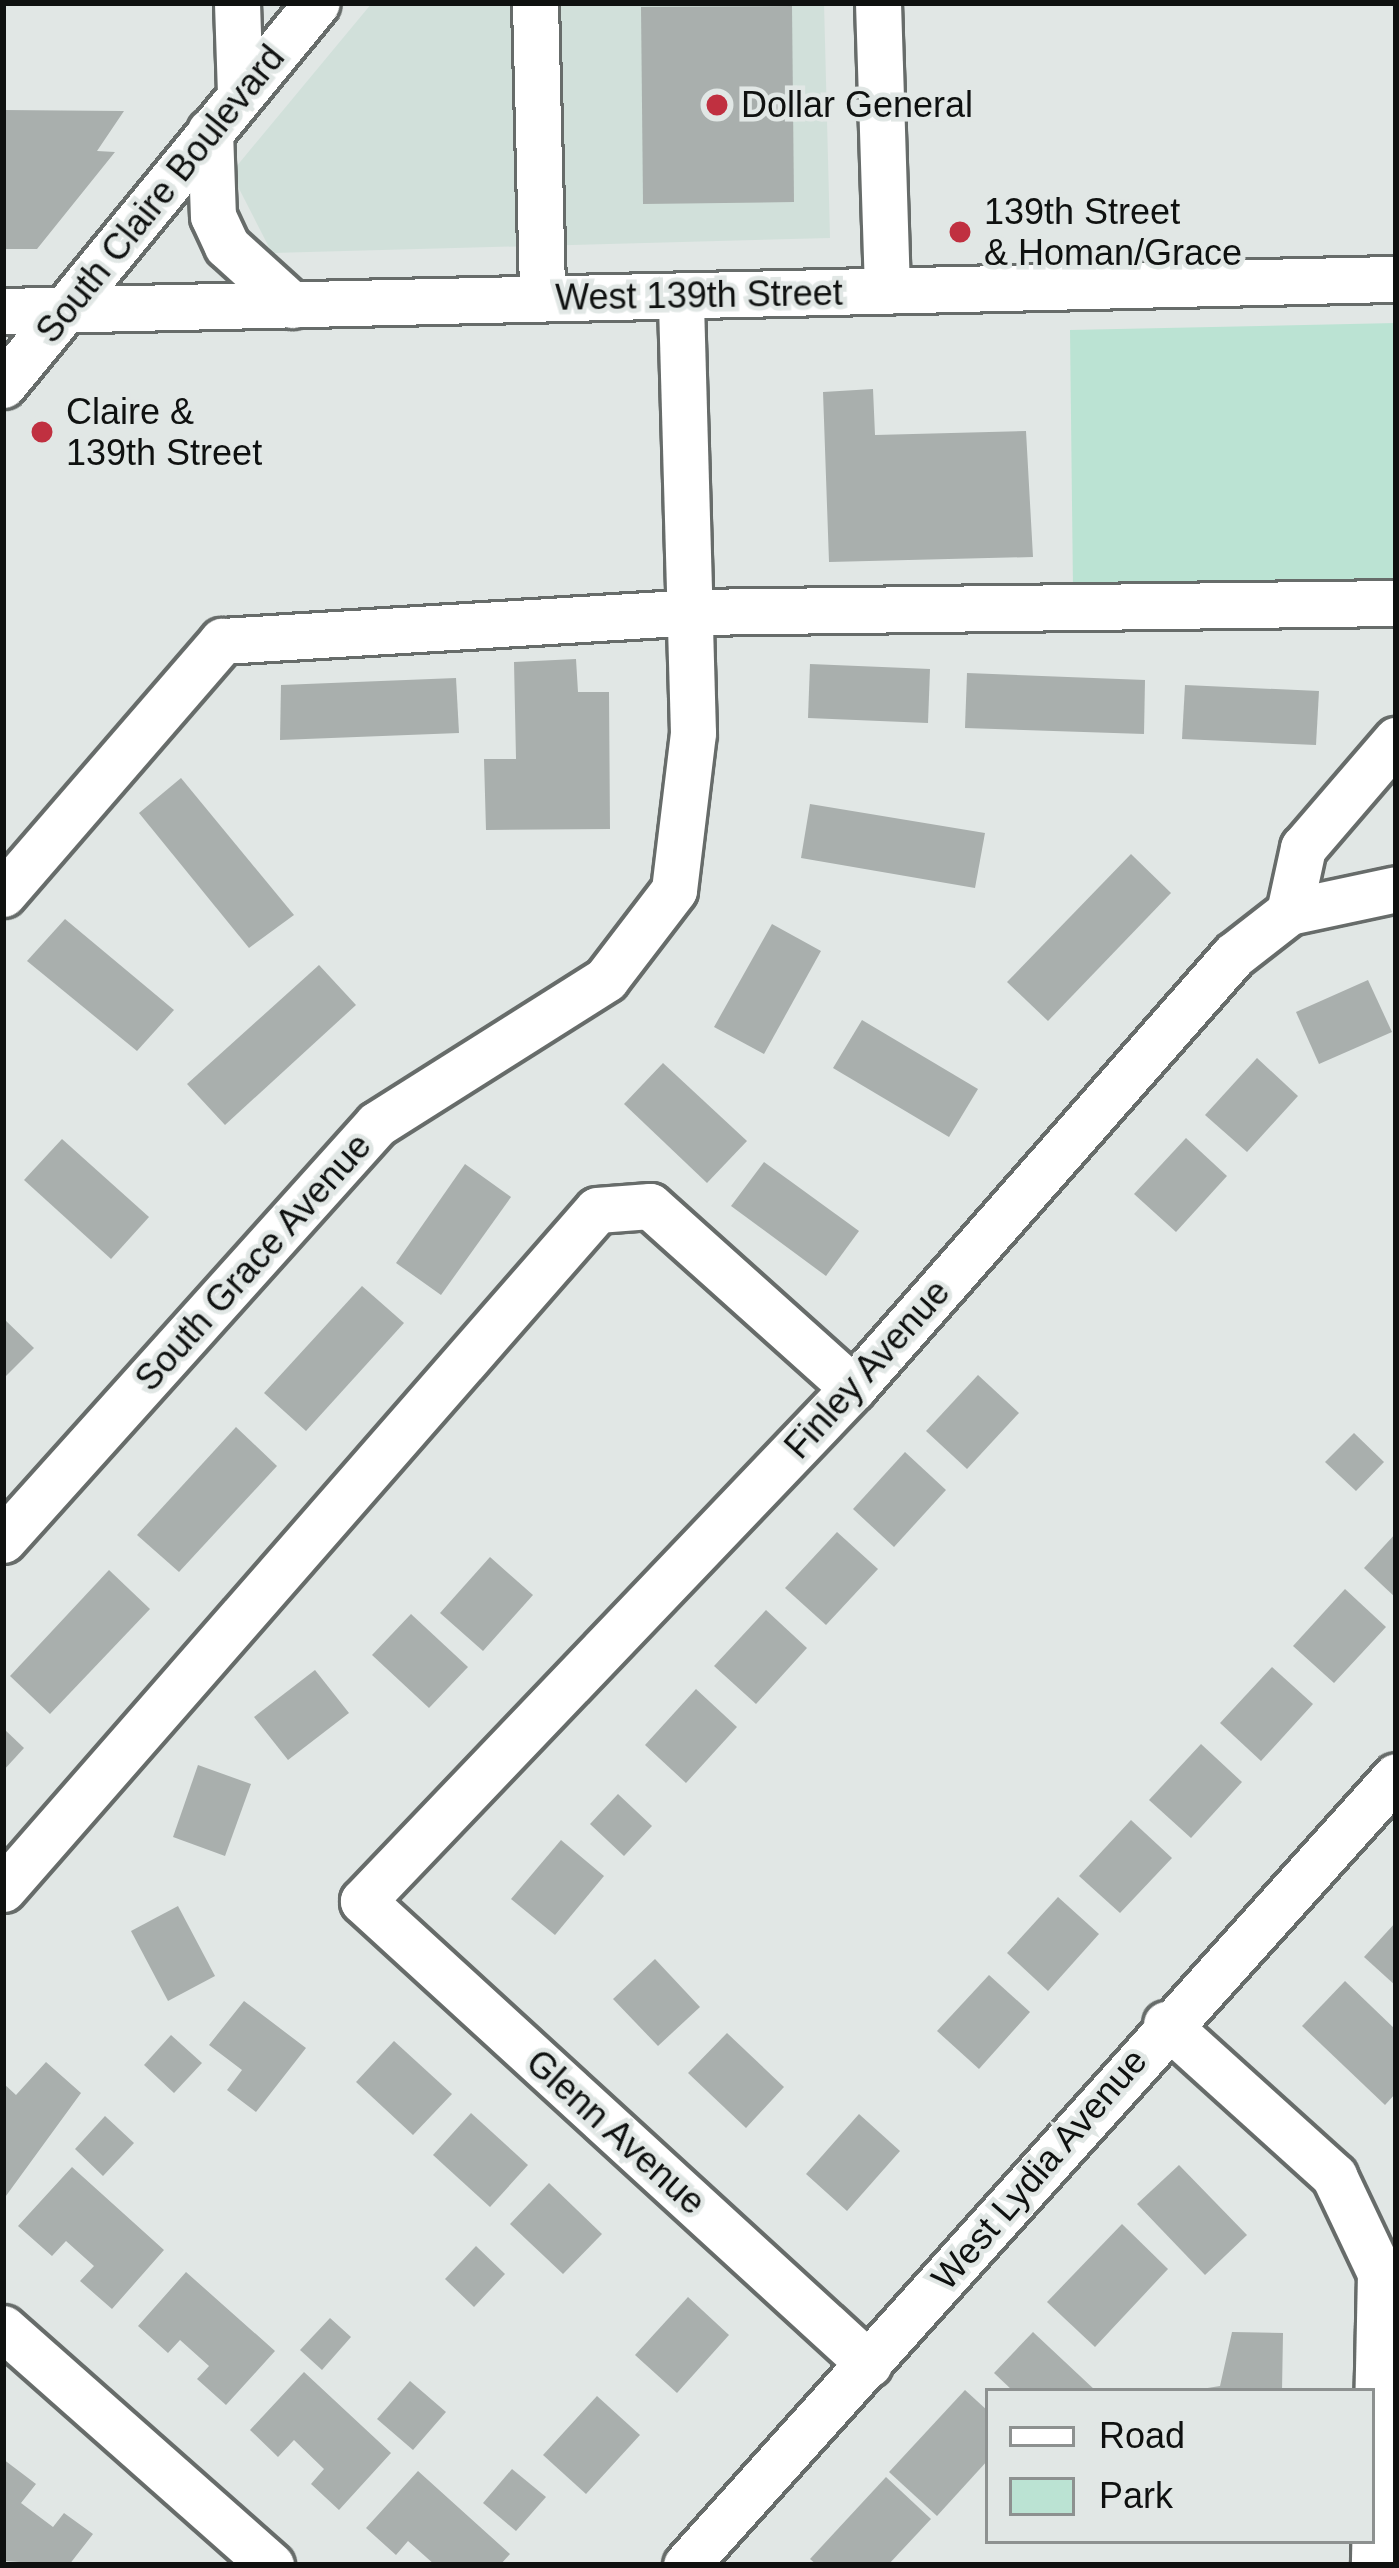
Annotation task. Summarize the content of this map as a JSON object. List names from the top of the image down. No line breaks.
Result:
{"streets":{"street":["South Claire Boulevard","West 139th Street","South Grace Avenue","Finley Avenue","Glenn Avenue","West Lydia Avenue"]},"crossings":[["South Claire Boulevard","West 139th Street"],["West 139th Street","South Grace Avenue"],["Finley Avenue","Glenn Avenue"],["Glenn Avenue","West Lydia Avenue"]],"places":["Dollar General","139th Street & Homan/Grace","Claire & 139th Street"],"legend":["Road","Park"]}
